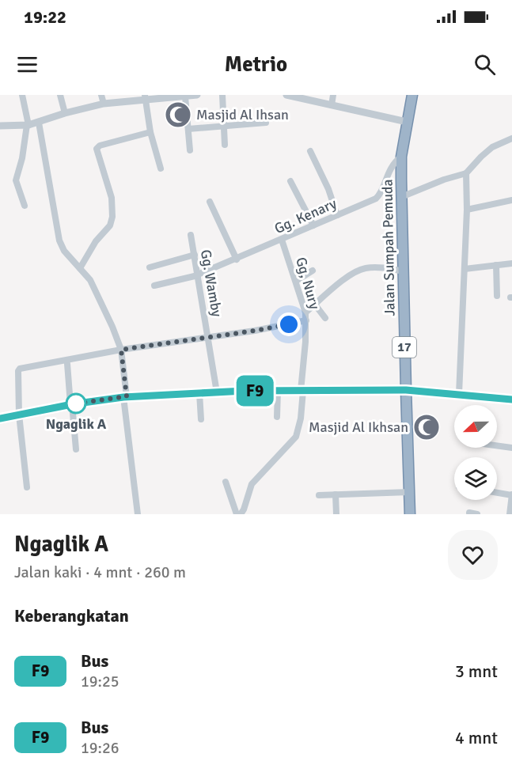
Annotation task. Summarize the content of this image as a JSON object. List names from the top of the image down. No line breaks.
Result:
{"streets":{"highway":["Jalan Sumpah Pemuda","17"],"street":["Gg. Kenary","Gg. Wamby","Gg, Nury"]},"crossings":[["Gg. Kenary","Jalan Sumpah Pemuda"],["Gg. Kenary","Gg. Wamby"],["Gg. Kenary","Gg, Nury"]],"places":{"mosque":["Masjid Al Ihsan","Masjid Al Ikhsan"],"other":["Ngaglik A"]},"lines":["bus line F9"],"north":"left","page":{"status":"19:22","header":"Metrio","on_map":"F9","heading":[["Ngaglik A","Jalan kaki · 4 mnt · 260 m"],"Keberangkatan"],"list":[{"mark":"F9","name":"Bus","note":"19:25","value":"3 mnt"},{"mark":"F9","name":"Bus","note":"19:26","value":"4 mnt"}]}}
